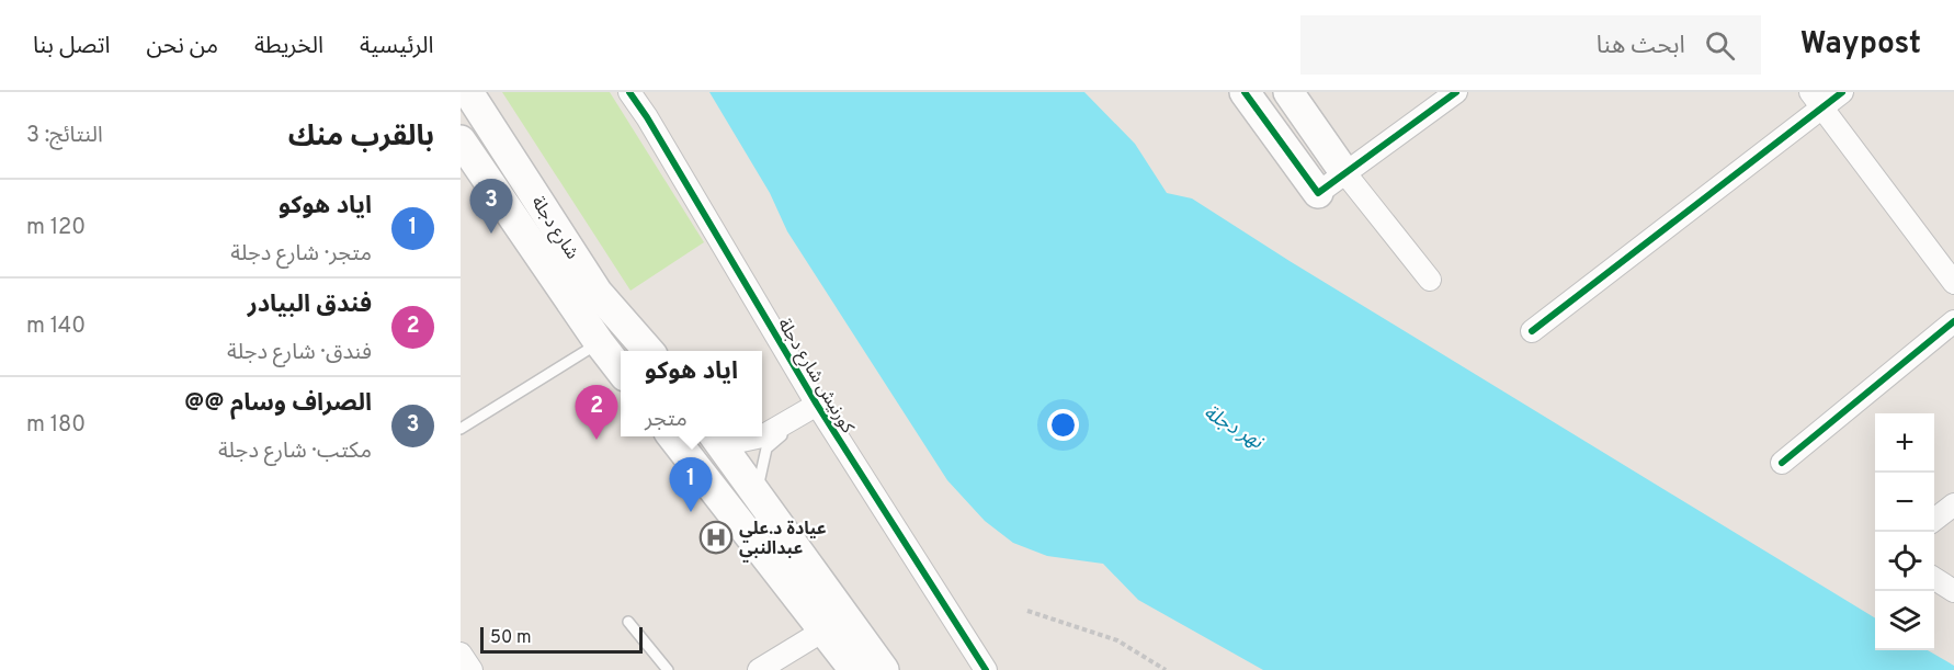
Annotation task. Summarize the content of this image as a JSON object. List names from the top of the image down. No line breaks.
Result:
{"streets":{"main road":["شارع دجلة"],"street":["كورنيش شارع دجلة"]},"water":["نهر دجلة"],"places":{"hospital":["عيادة د.علي عبدالنبي"]},"scale_bar":"50 m","page":{"header":"Waypost","search":"ابحث هنا","nav":["الرئيسية","الخريطة","من نحن","اتصل بنا"],"heading":["بالقرب منك","النتائج: 3"],"list":[{"mark":"1","name":"اياد هوكو","note":"متجر · شارع دجلة","value":"120 m"},{"mark":"2","name":"فندق البيادر","note":"فندق · شارع دجلة","value":"140 m"},{"mark":"3","name":"الصراف وسام @@","note":"مكتب · شارع دجلة","value":"180 m"}],"pins":["3","2","1"],"popup":["اياد هوكو","متجر"],"map_buttons":["+","−"],"scale":"50 m"}}
